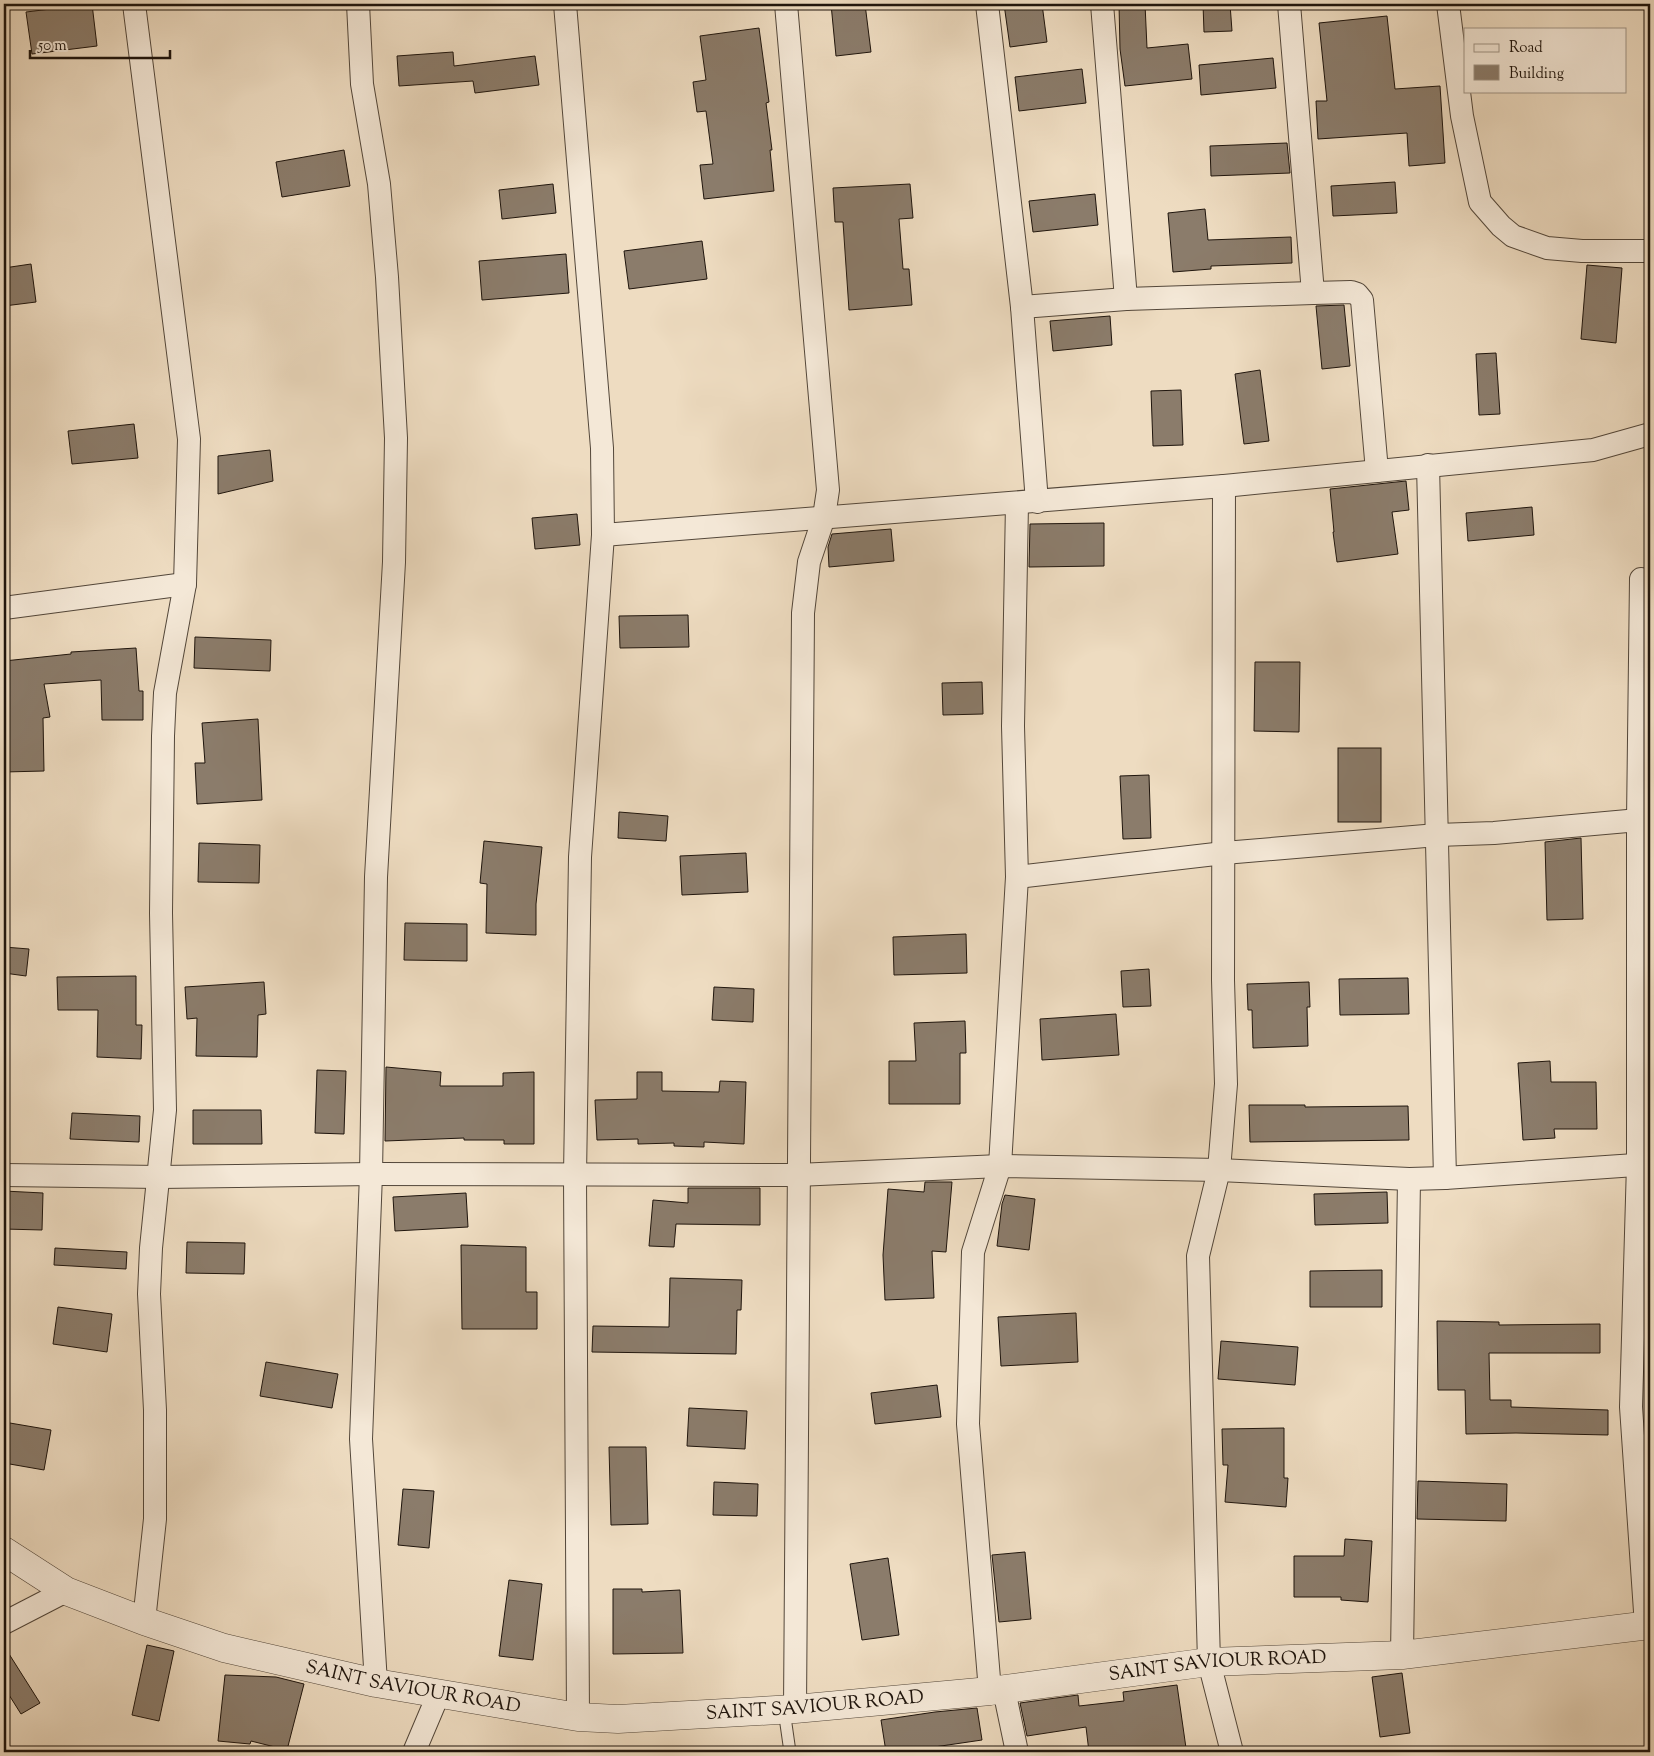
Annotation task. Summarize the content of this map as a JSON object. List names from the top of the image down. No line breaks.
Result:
{"streets":{"street":["SAINT SAVIOUR ROAD"]},"legend":["Road","Building"],"scale_bar":"50 m"}
